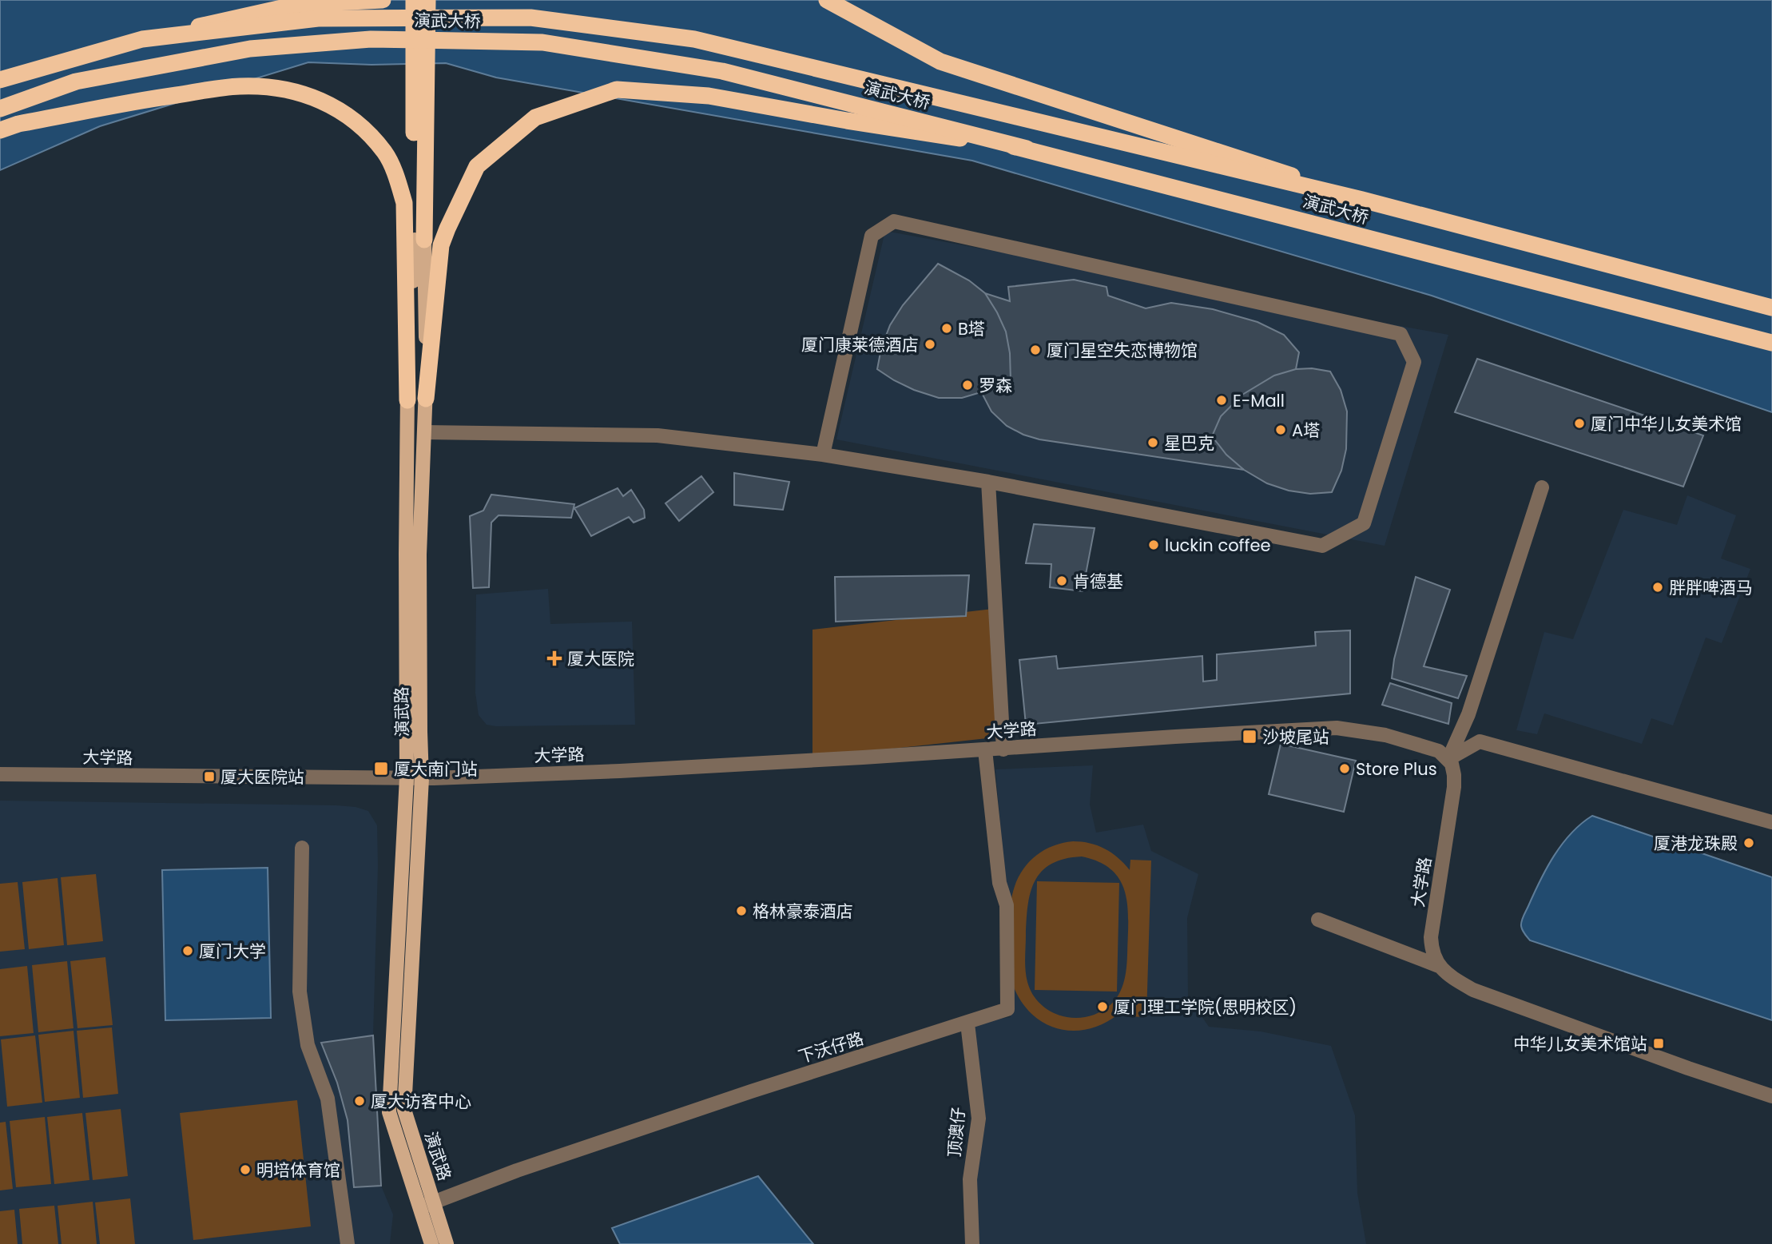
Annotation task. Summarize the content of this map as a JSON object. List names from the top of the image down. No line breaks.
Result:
{"streets":{"highway":["演武大桥"],"main road":["演武路"],"street":["大学路","下沃仔路","顶澳仔"]},"crossings":[["演武路","大学路"],["演武路","下沃仔路"],["大学路","下沃仔路"],["下沃仔路","顶澳仔"]],"places":{"other":["B塔","厦门康莱德酒店","厦门星空失恋博物馆","罗森","E-Mall","厦门中华儿女美术馆","A塔","星巴克","luckin coffee","肯德基","胖胖啤酒马","Store Plus","厦港龙珠殿","格林豪泰酒店","厦门大学","厦门理工学院(思明校区)","厦大访客中心","明培体育馆"],"health":["厦大医院"],"transit":["沙坡尾站","厦大南门站","厦大医院站","中华儿女美术馆站"]}}
